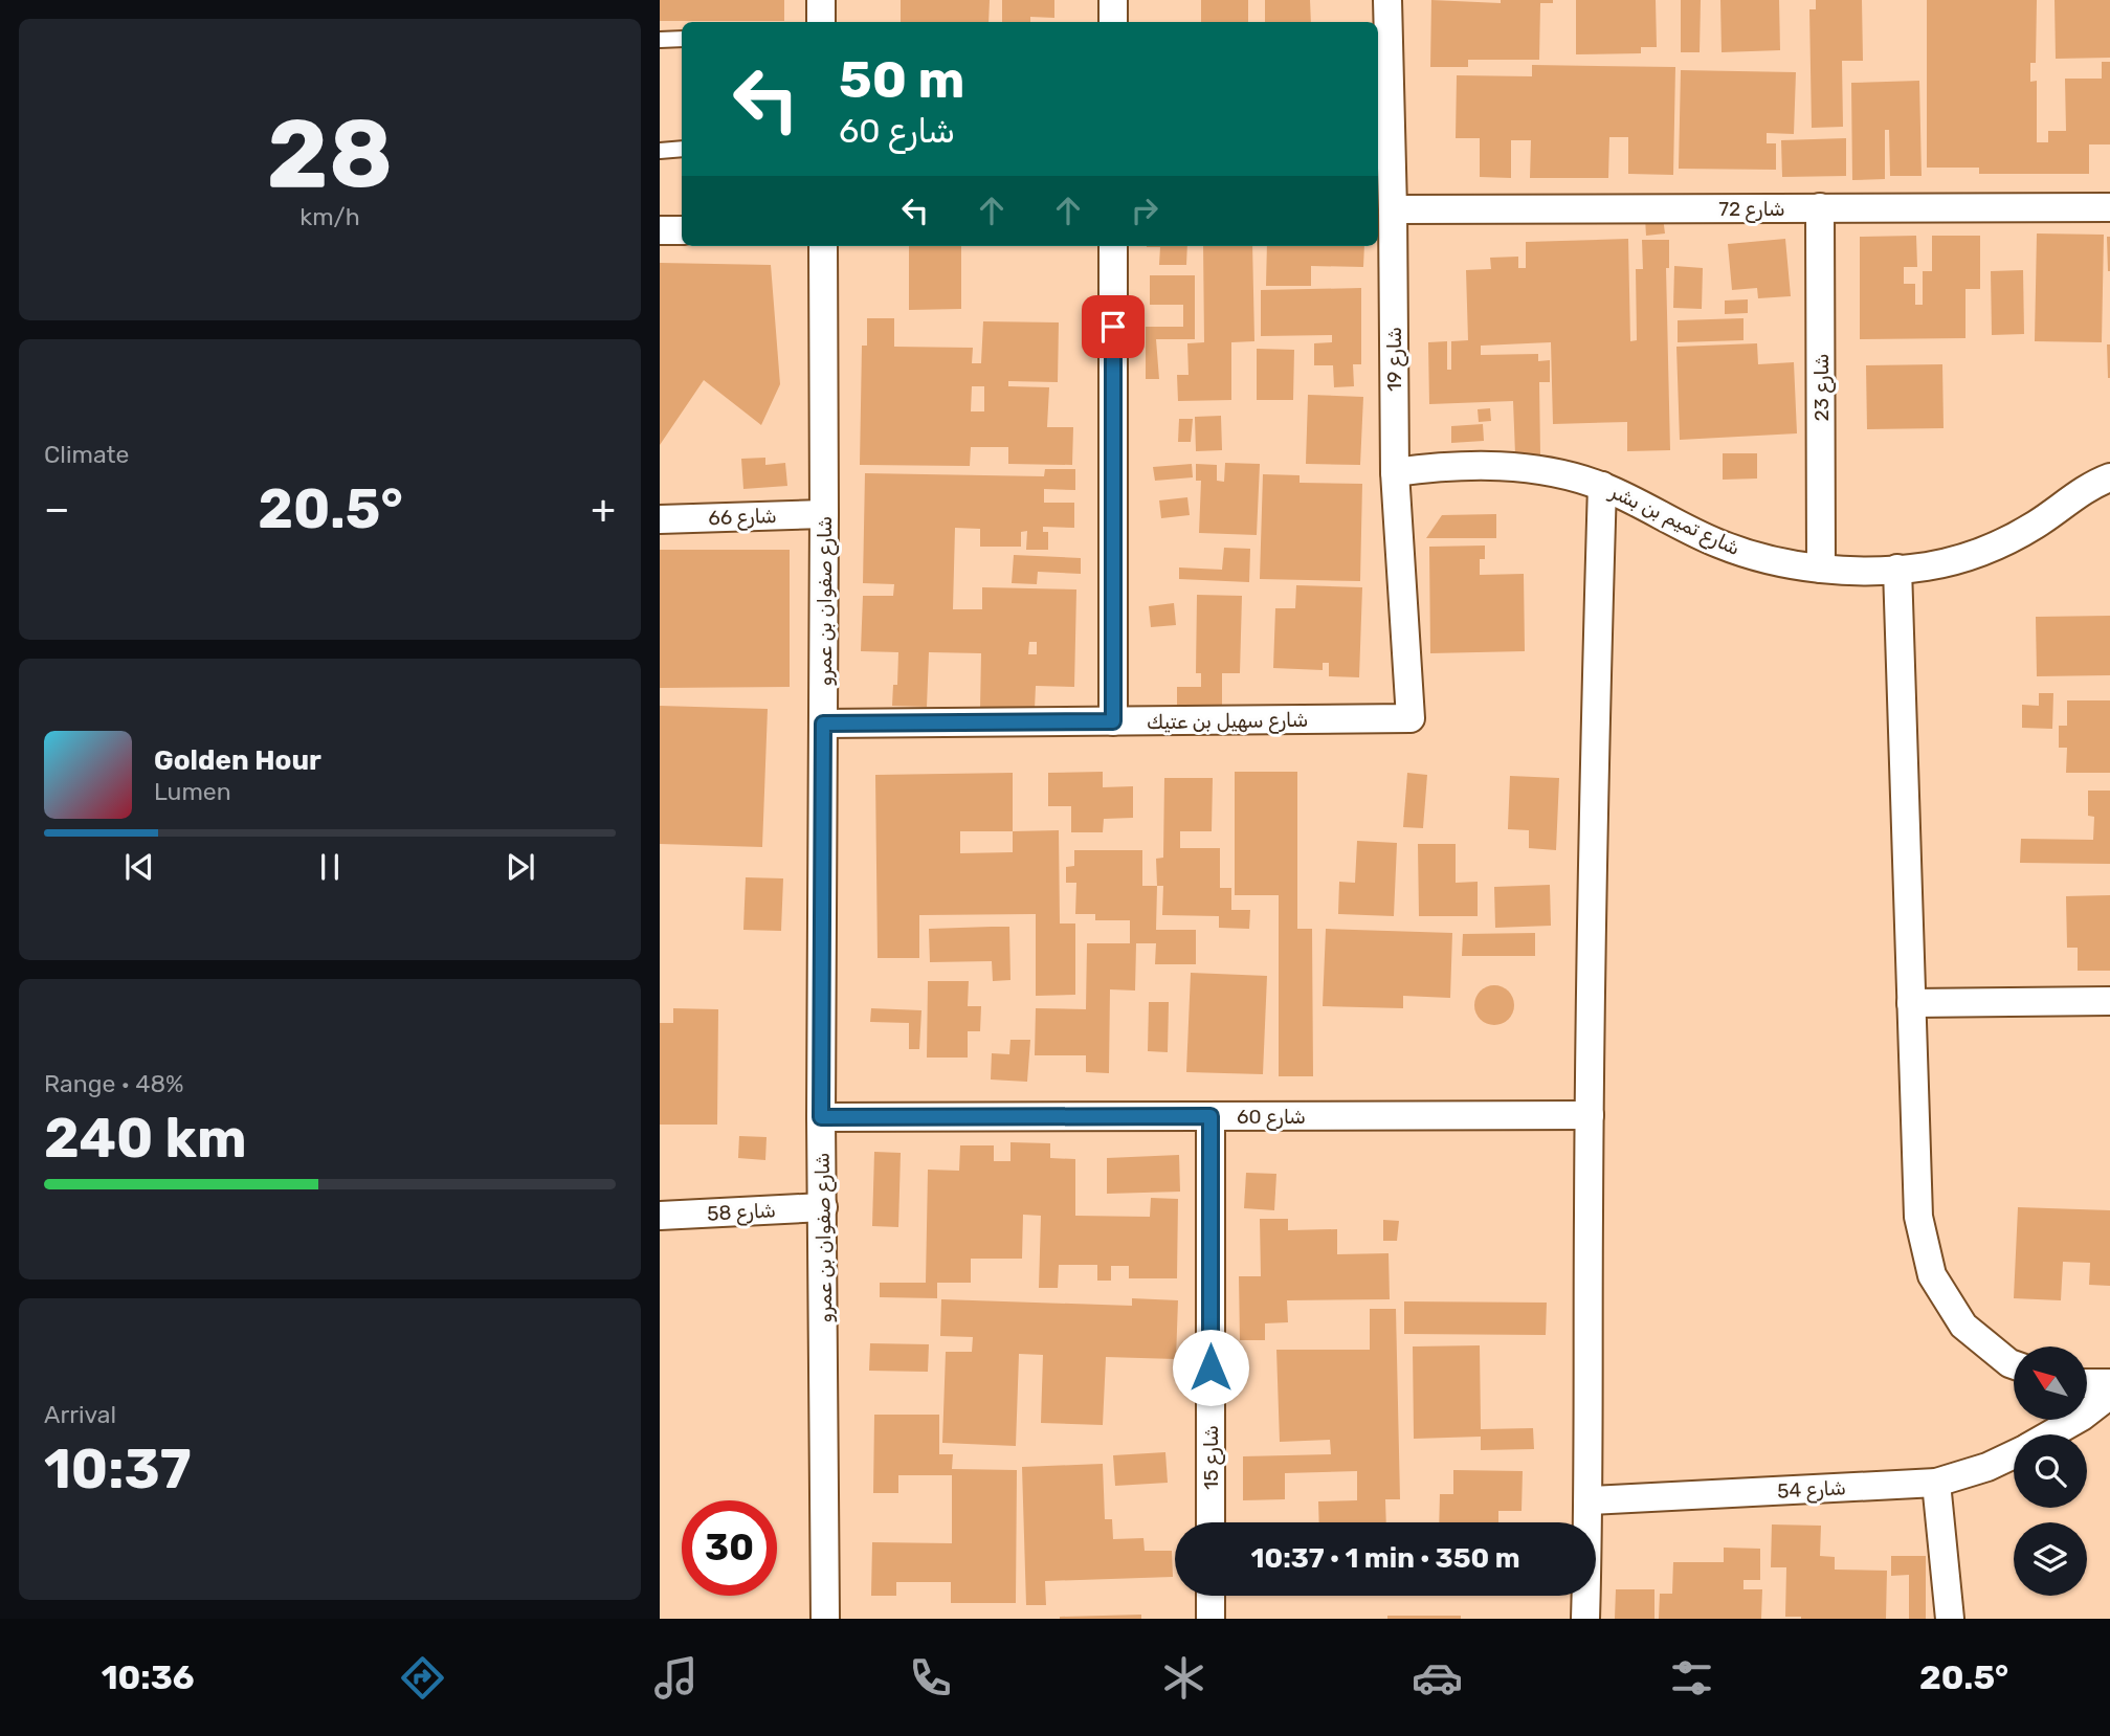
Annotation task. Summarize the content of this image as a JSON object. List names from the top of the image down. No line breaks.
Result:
{"streets":{"street":["شارع 72","شارع 19","شارع 23","شارع 66","شارع تميم بن بشر","شارع صفوان بن عمرو","شارع سهيل بن عتيك","شارع 60","شارع 58","شارع 15","شارع 54"]},"crossings":[["شارع 72","شارع 19"],["شارع 72","شارع 23"],["شارع 19","شارع تميم بن بشر"],["شارع 19","شارع سهيل بن عتيك"],["شارع 23","شارع تميم بن بشر"],["شارع 66","شارع صفوان بن عمرو"],["شارع صفوان بن عمرو","شارع سهيل بن عتيك"],["شارع صفوان بن عمرو","شارع 60"],["شارع صفوان بن عمرو","شارع 58"],["شارع 60","شارع 15"]],"north":"top left","page":{"tile":[["28","km/h"],"Climate",["Range · 48%","240 km"],["Arrival","10:37"]],"turn":["50 m","شارع 60"],"heat":["−","20.5°","+"],"song":["Golden Hour","Lumen"],"limit":"30","trip":"10:37 · 1 min · 350 m","tabs":["10:36","20.5°"]}}
